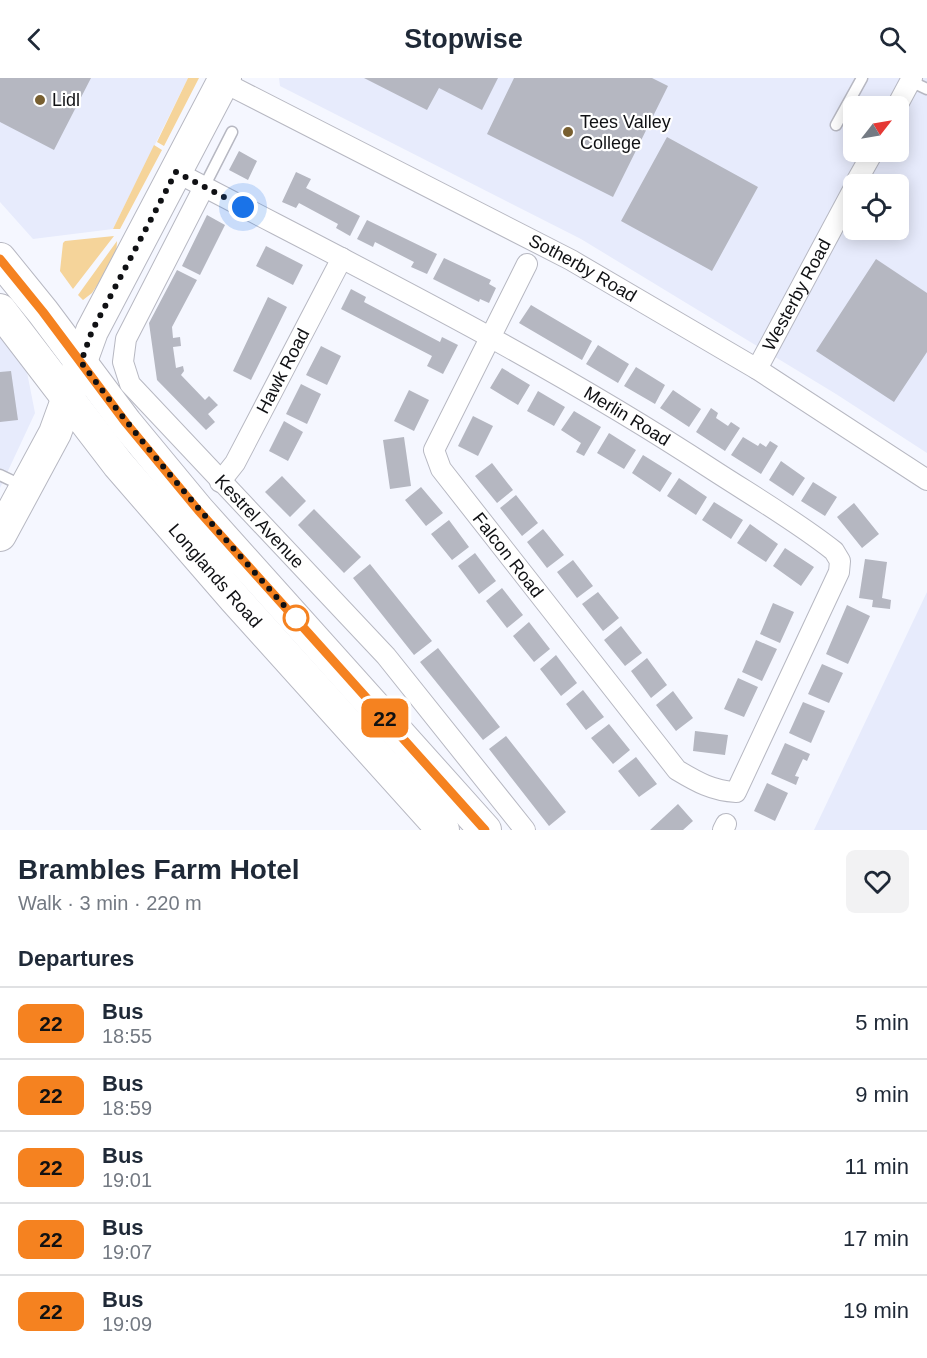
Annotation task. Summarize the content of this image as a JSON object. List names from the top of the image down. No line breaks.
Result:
{"streets":{"main road":["Longlands Road"],"street":["Sotherby Road","Westerby Road","Hawk Road","Merlin Road","Kestrel Avenue","Falcon Road"]},"crossings":[["Sotherby Road","Westerby Road"],["Hawk Road","Merlin Road"],["Hawk Road","Kestrel Avenue"],["Merlin Road","Kestrel Avenue"],["Merlin Road","Falcon Road"]],"places":["Lidl","Tees Valley College"],"lines":["bus line 22"],"north":"top right","page":{"header":"Stopwise","on_map":"22","heading":[["Brambles Farm Hotel","Walk · 3 min · 220 m"],"Departures"],"list":[{"mark":"22","name":"Bus","note":"18:55","value":"5 min"},{"mark":"22","name":"Bus","note":"18:59","value":"9 min"},{"mark":"22","name":"Bus","note":"19:01","value":"11 min"},{"mark":"22","name":"Bus","note":"19:07","value":"17 min"},{"mark":"22","name":"Bus","note":"19:09","value":"19 min"}]}}
